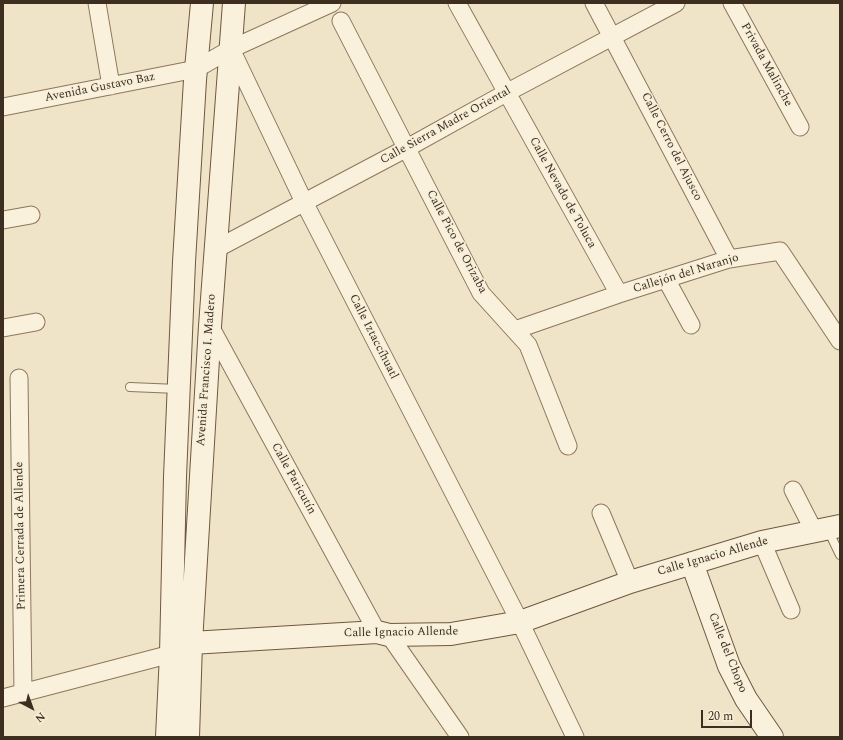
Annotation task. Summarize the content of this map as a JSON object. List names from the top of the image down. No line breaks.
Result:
{"streets":{"main road":["Avenida Francisco I. Madero","Calle Ignacio Allende","Calle del Chopo"],"street":["Privada Malinche","Avenida Gustavo Baz","Calle Sierra Madre Oriental","Calle Cerro del Ajusco","Calle Nevado de Toluca","Calle Pico de Orizaba","Callejón del Naranjo","Calle Iztaccíhuatl","Calle Paricutín","Primera Cerrada de Allende"]},"crossings":[["Avenida Gustavo Baz","Calle Iztaccíhuatl"],["Avenida Gustavo Baz","Avenida Francisco I. Madero"],["Calle Sierra Madre Oriental","Calle Cerro del Ajusco"],["Calle Sierra Madre Oriental","Calle Nevado de Toluca"],["Calle Sierra Madre Oriental","Calle Pico de Orizaba"],["Calle Sierra Madre Oriental","Calle Iztaccíhuatl"],["Calle Sierra Madre Oriental","Avenida Francisco I. Madero"],["Calle Cerro del Ajusco","Callejón del Naranjo"],["Calle Nevado de Toluca","Callejón del Naranjo"],["Calle Pico de Orizaba","Callejón del Naranjo"],["Calle Iztaccíhuatl","Avenida Francisco I. Madero"],["Calle Iztaccíhuatl","Calle Ignacio Allende"],["Avenida Francisco I. Madero","Calle Paricutín"],["Avenida Francisco I. Madero","Calle Ignacio Allende"],["Calle Paricutín","Calle Ignacio Allende"],["Primera Cerrada de Allende","Calle Ignacio Allende"],["Calle Ignacio Allende","Calle del Chopo"]],"scale_bar":"20 m","north":"bottom right"}
